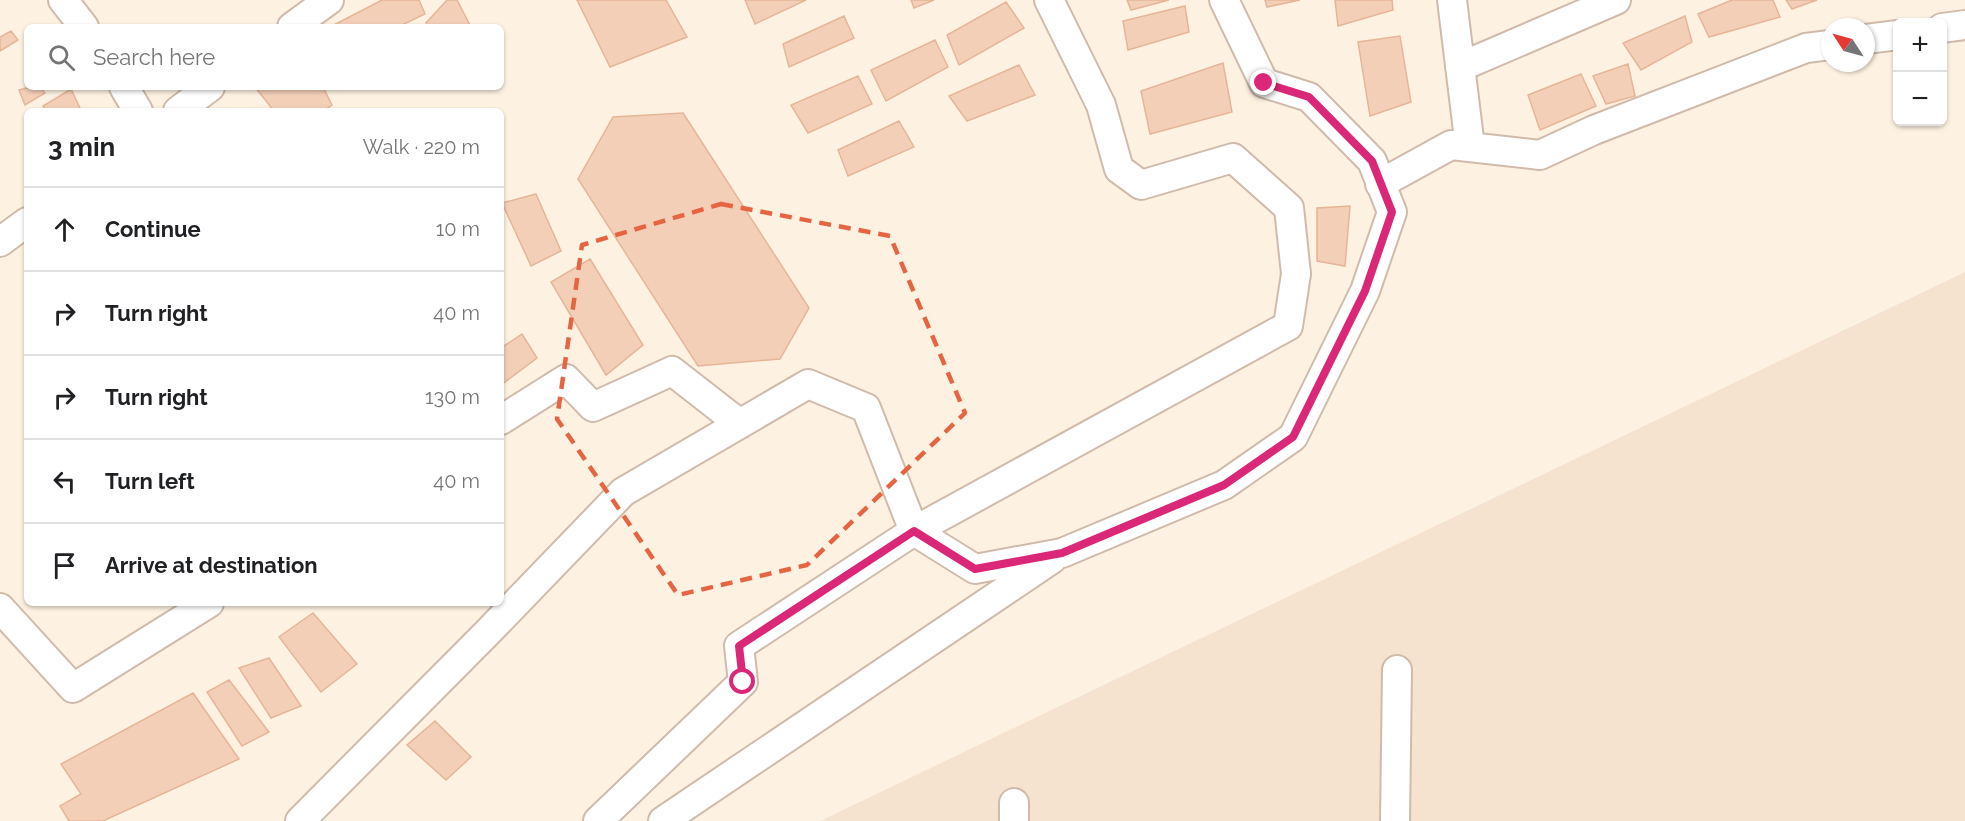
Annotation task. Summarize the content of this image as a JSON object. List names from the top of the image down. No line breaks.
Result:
{"north":"top left","page":{"map_buttons":["+","−"],"search":"Search here","heading":["3 min","Walk · 220 m"],"list":[["Continue","10 m"],["Turn right","40 m"],["Turn right","130 m"],["Turn left","40 m"],"Arrive at destination"]}}
